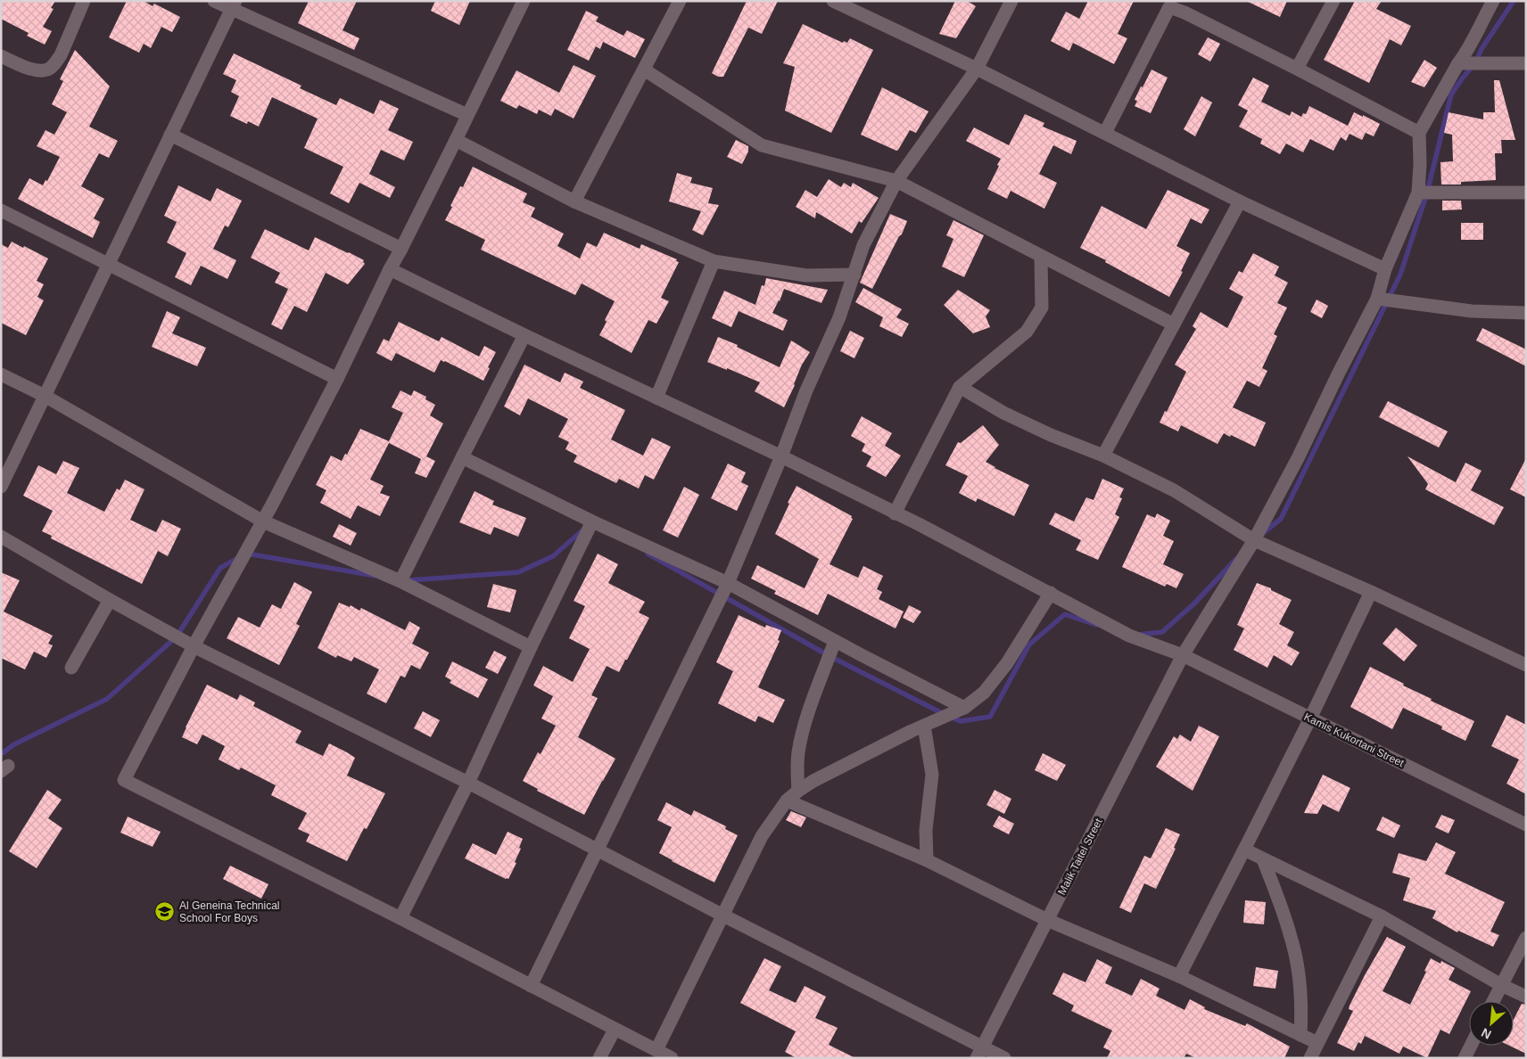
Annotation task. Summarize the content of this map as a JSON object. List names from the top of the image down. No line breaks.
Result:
{"streets":{"street":["Kamis Kukortani Street","Malik Taitel Street"]},"crossings":[["Kamis Kukortani Street","Malik Taitel Street"]],"places":{"school or university":["Al Geneina Technical School For Boys"]},"north":"bottom left"}
